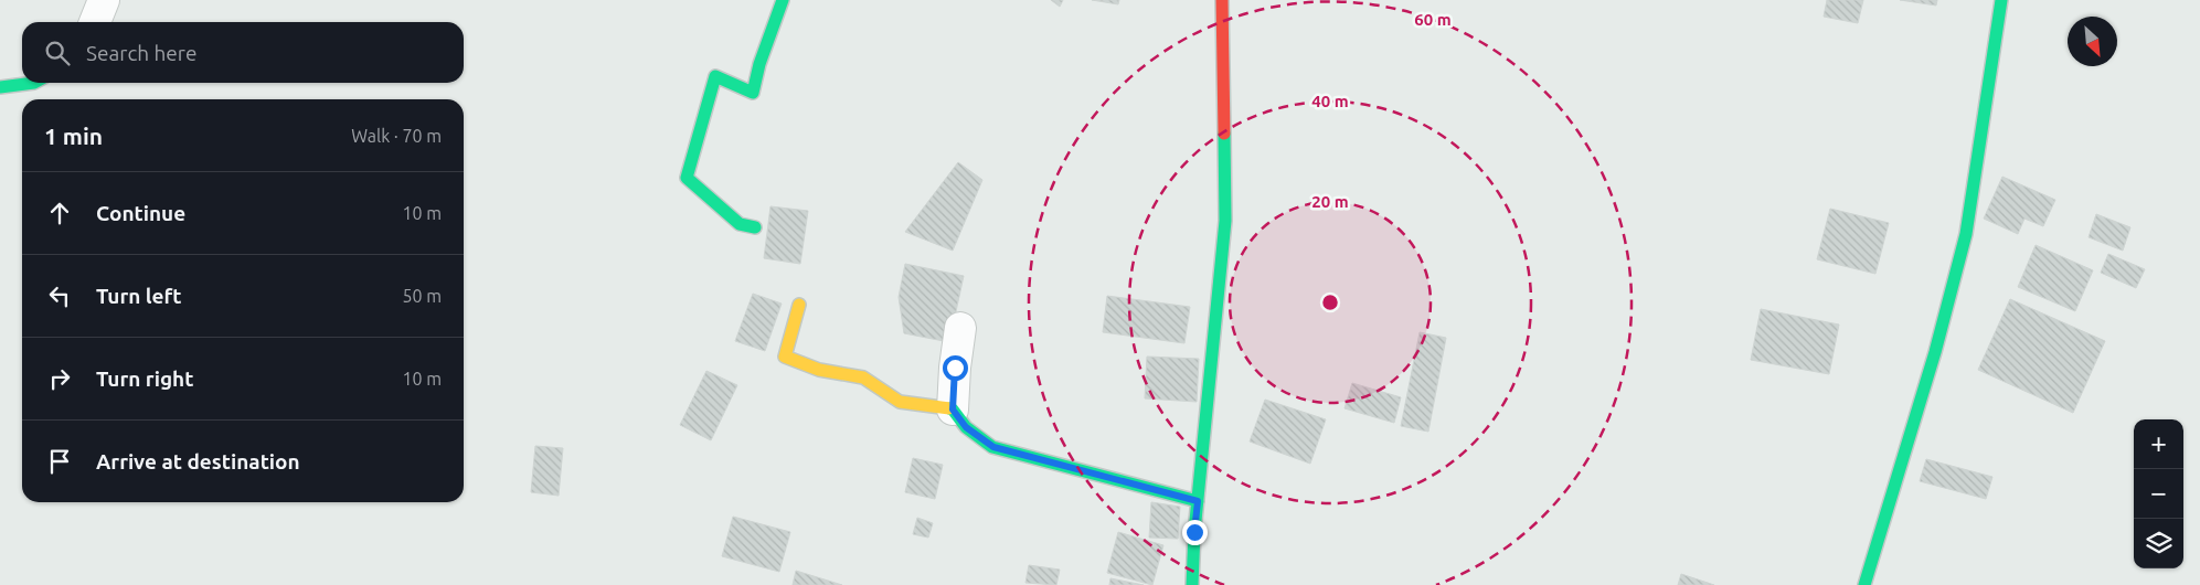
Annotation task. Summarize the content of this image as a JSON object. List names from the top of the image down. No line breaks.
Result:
{"north":"bottom right","page":{"search":"Search here","heading":["1 min","Walk · 70 m"],"list":[["Continue","10 m"],["Turn left","50 m"],["Turn right","10 m"],"Arrive at destination"],"map_buttons":["+","−"]},"rings":["60 m","40 m","20 m"]}
